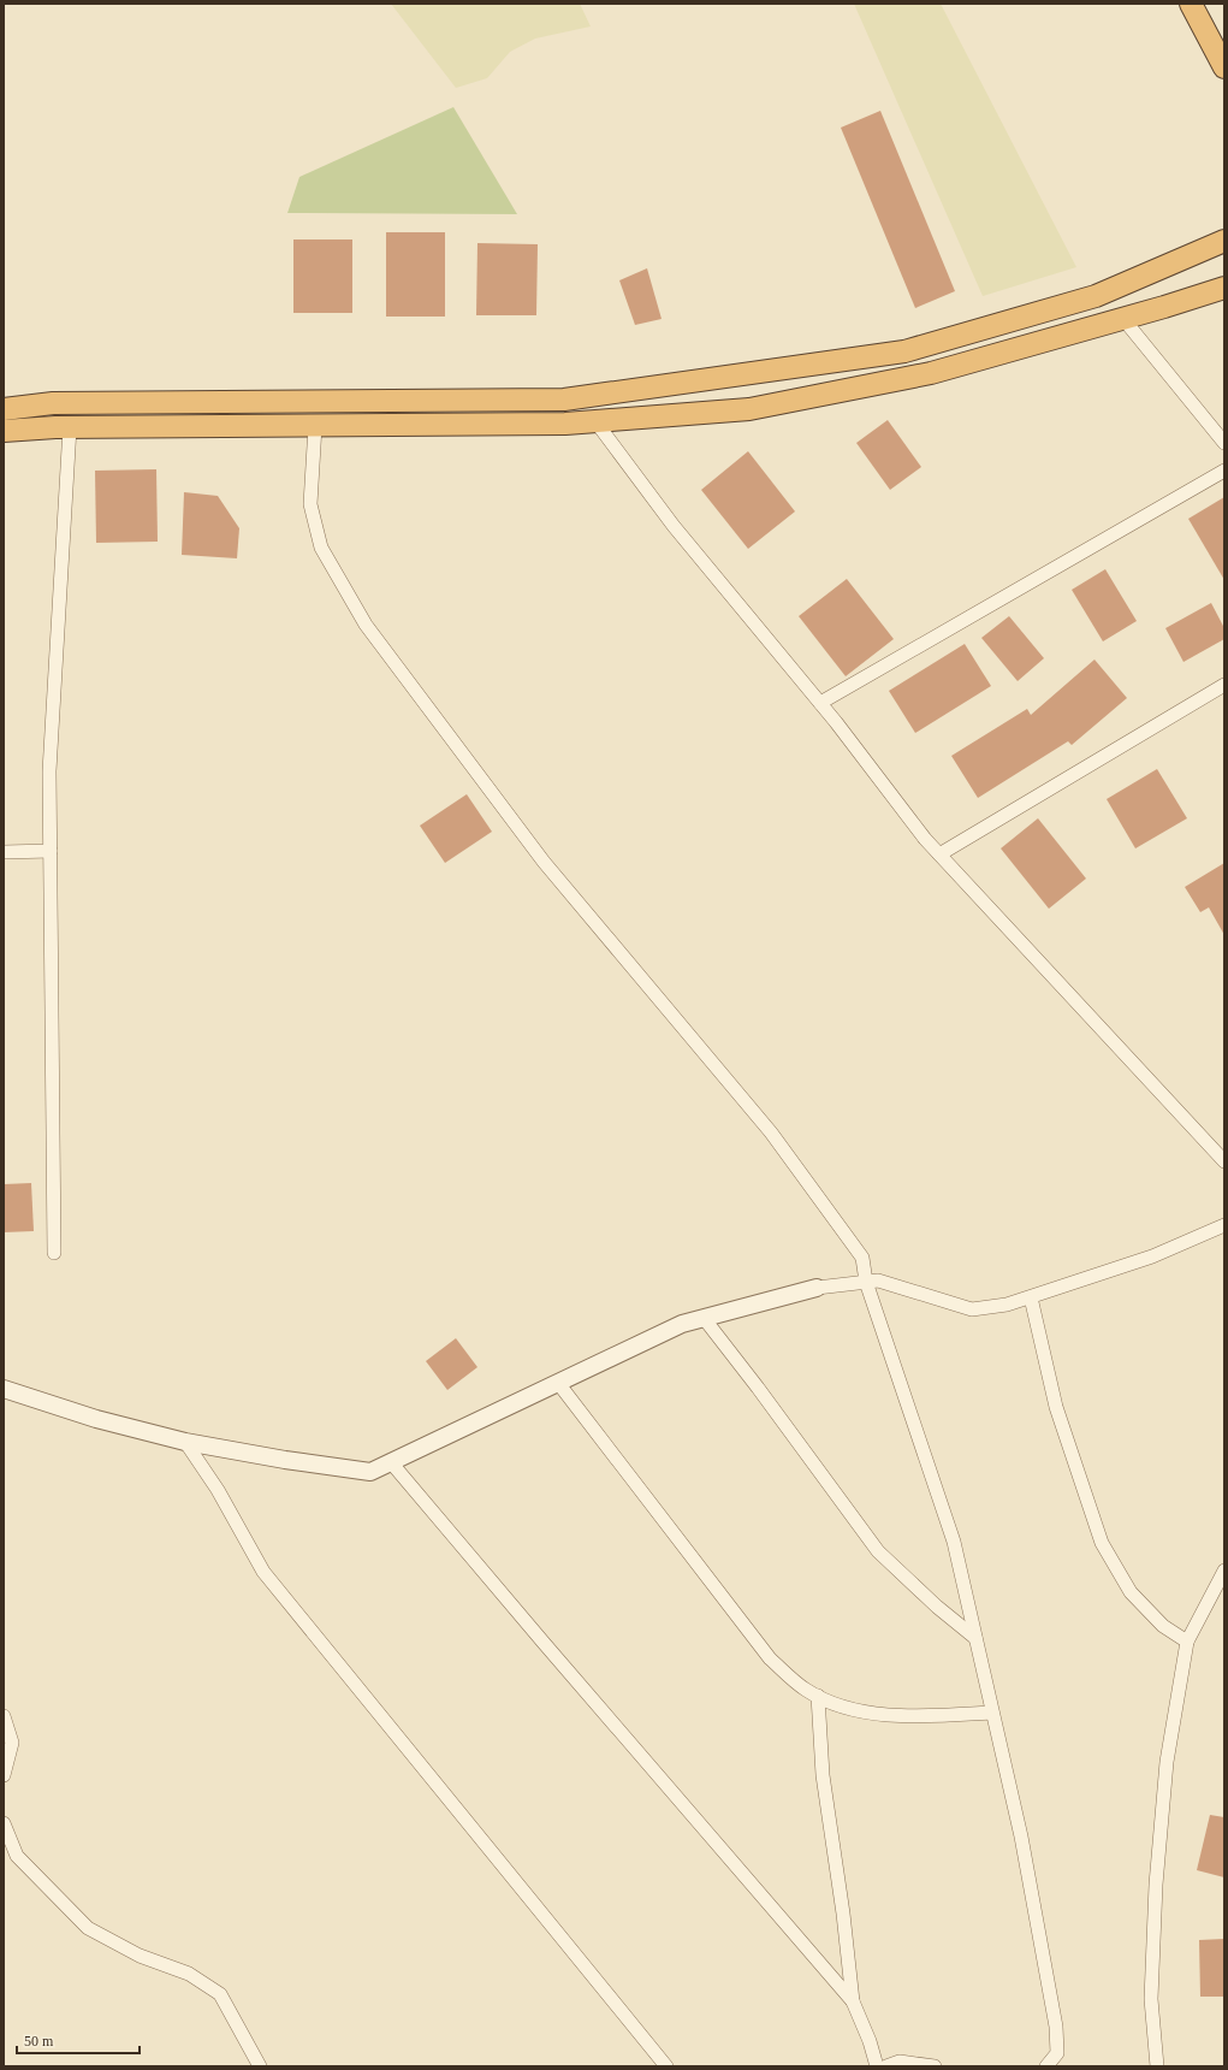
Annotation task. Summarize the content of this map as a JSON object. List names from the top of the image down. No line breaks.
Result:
{"scale_bar":"50 m"}
